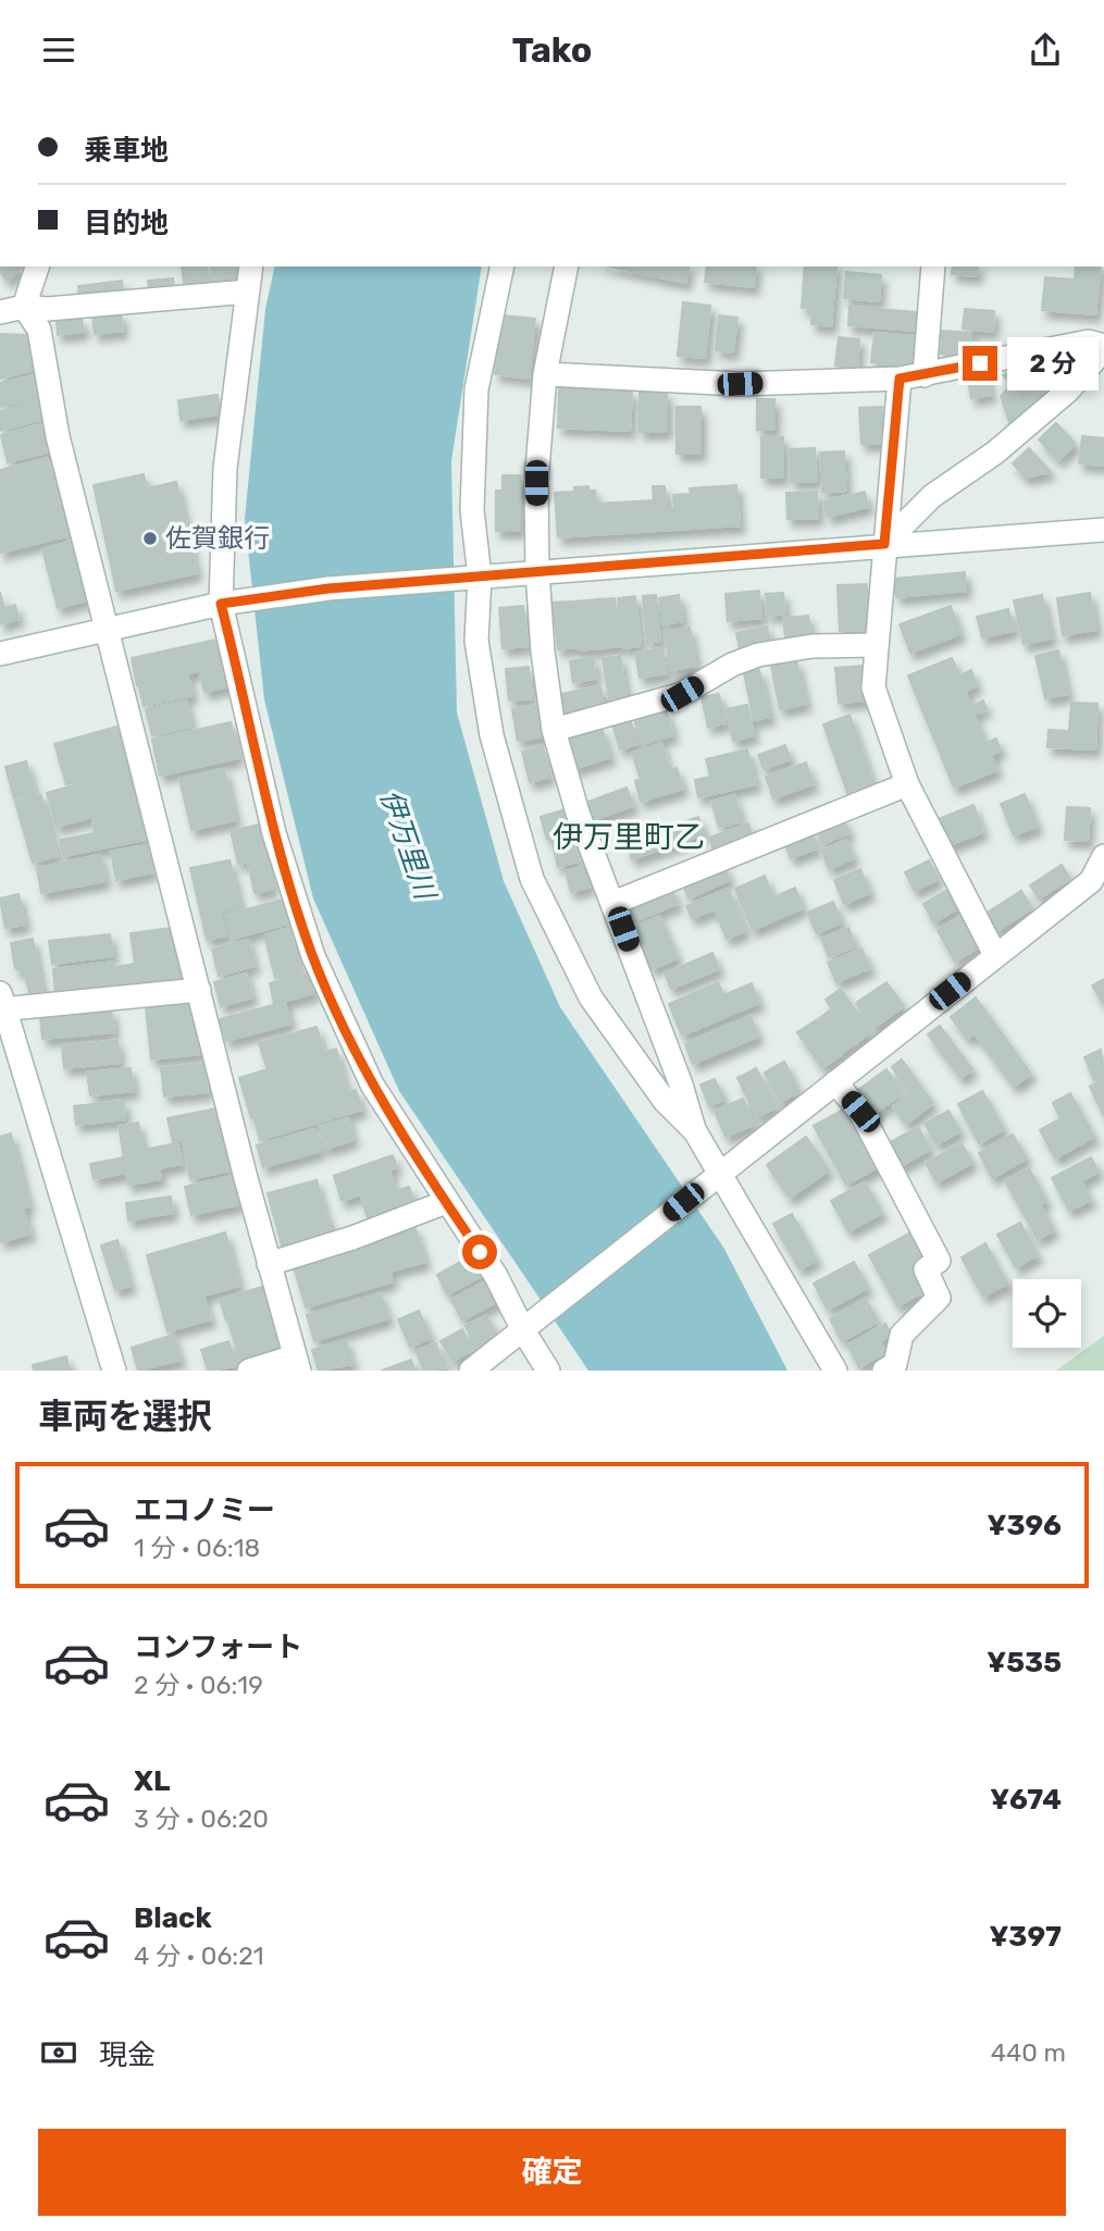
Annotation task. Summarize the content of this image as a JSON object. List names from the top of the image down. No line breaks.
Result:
{"districts":["伊万里町乙"],"water":["伊万里川"],"places":["佐賀銀行"],"page":{"header":"Tako","banner":["乗車地","目的地"],"bubble":"2 分","heading":"車両を選択","list":[{"name":"エコノミー","note":"1 分 · 06:18","value":"¥396"},{"name":"コンフォート","note":"2 分 · 06:19","value":"¥535"},{"name":"XL","note":"3 分 · 06:20","value":"¥674"},{"name":"Black","note":"4 分 · 06:21","value":"¥397"}],"pay":["現金","440 m"],"buttons":"確定"}}
